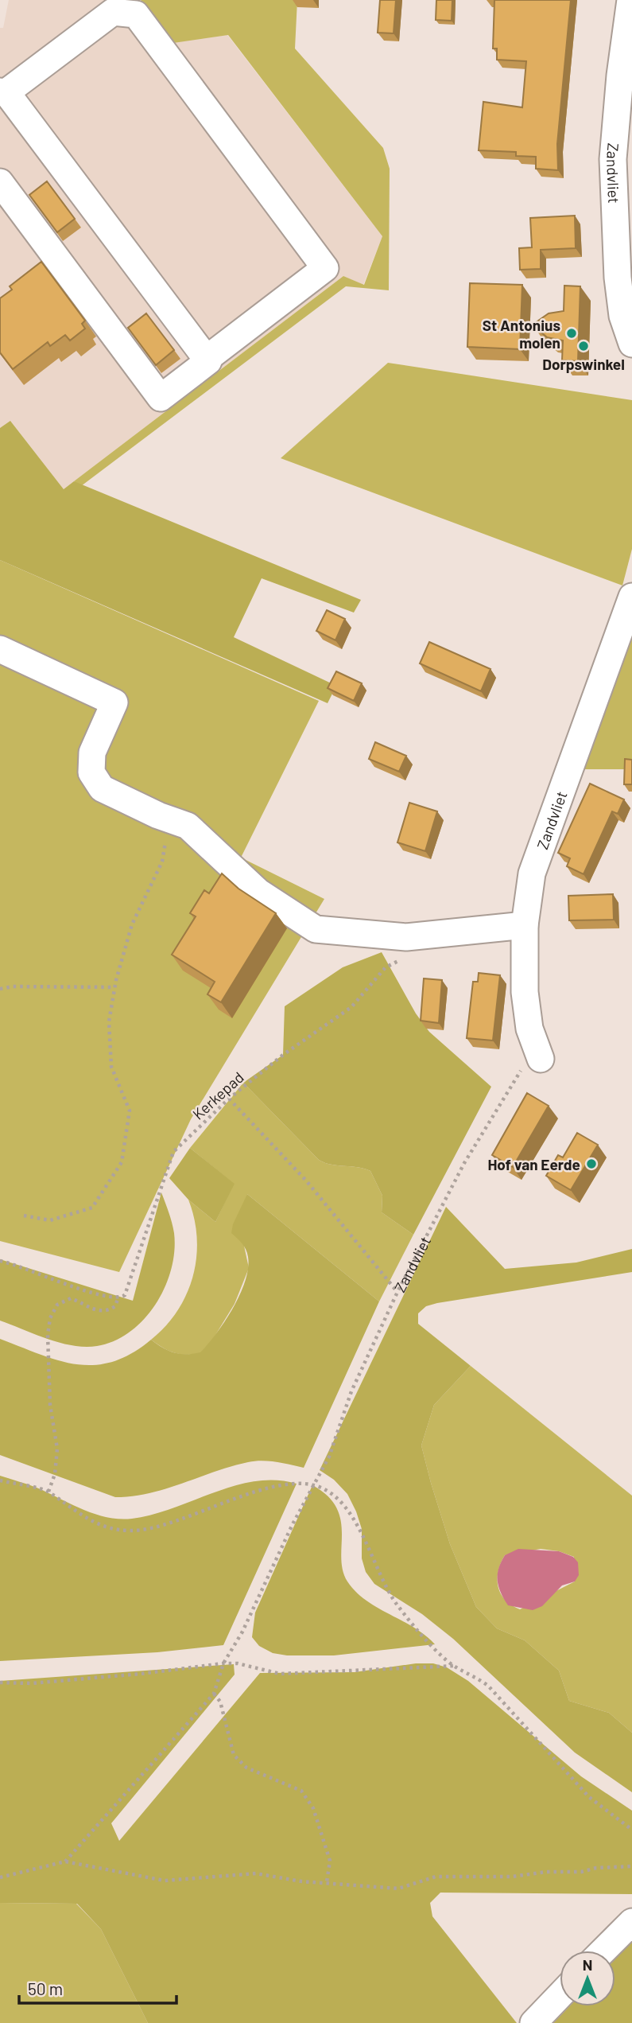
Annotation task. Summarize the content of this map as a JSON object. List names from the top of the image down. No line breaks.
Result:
{"streets":{"street":["Zandvliet"],"path":["Kerkepad"]},"places":["St Antonius molen","Dorpswinkel","Hof van Eerde"],"scale_bar":"50 m","north":"top"}
